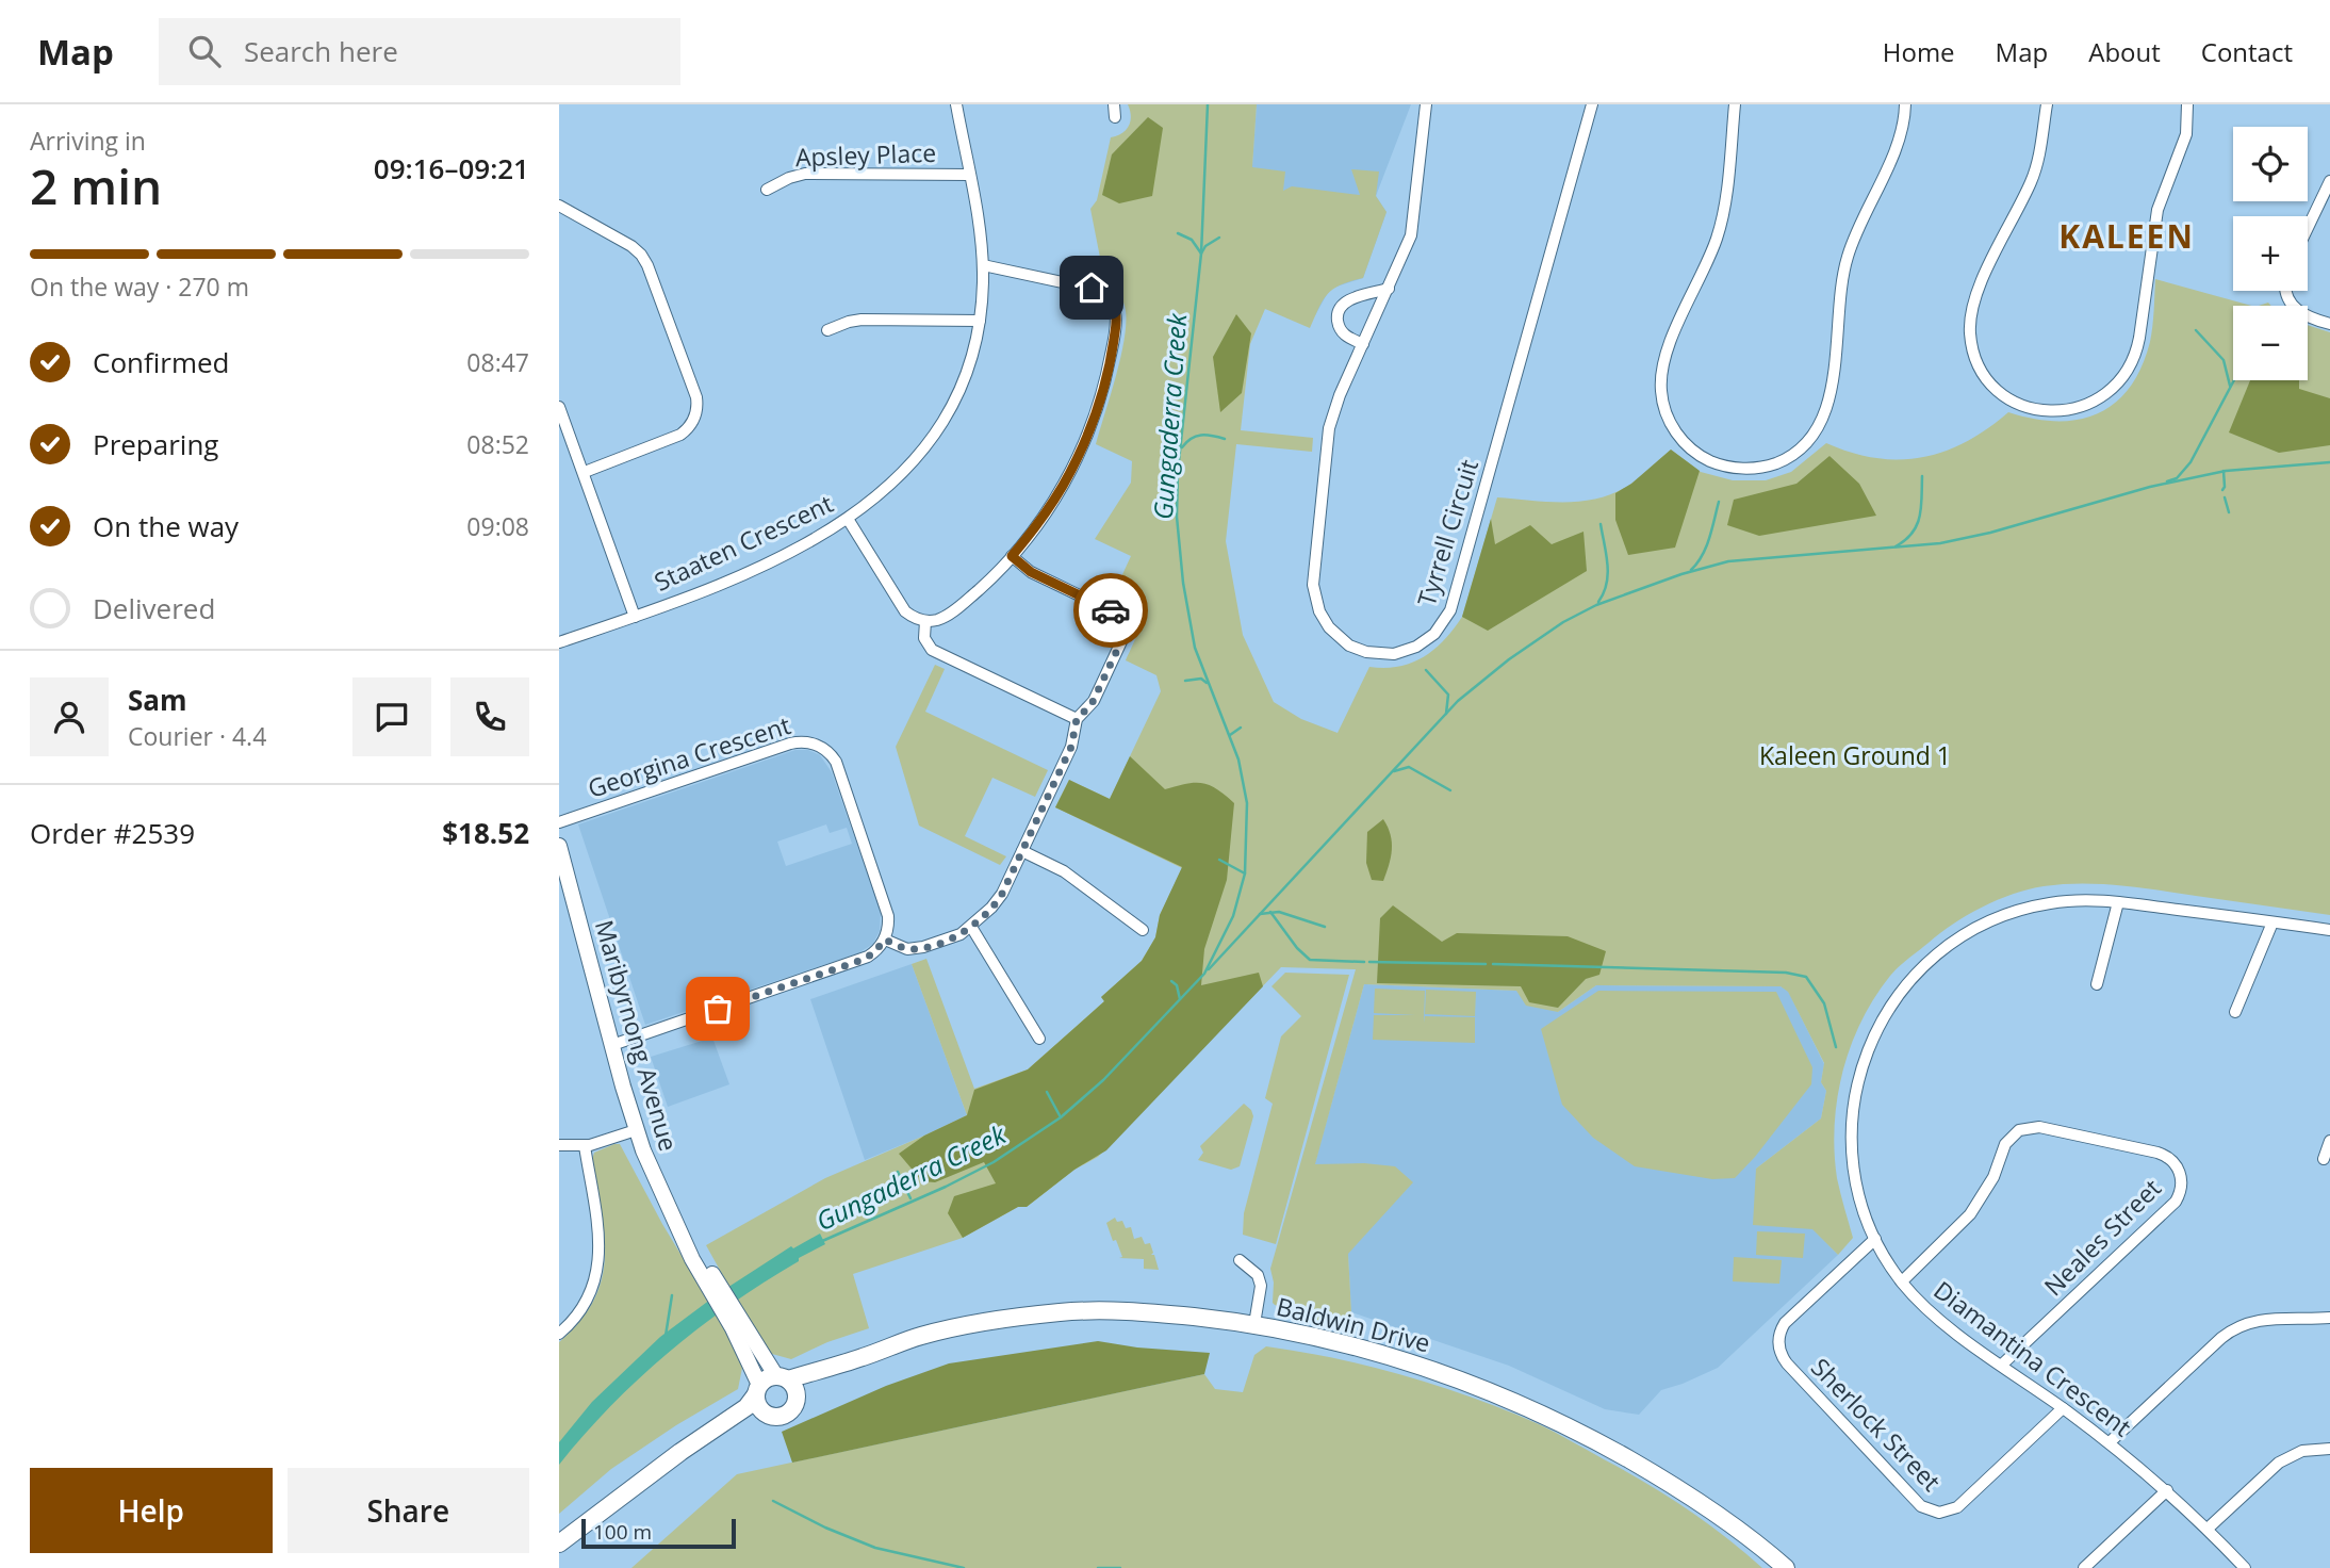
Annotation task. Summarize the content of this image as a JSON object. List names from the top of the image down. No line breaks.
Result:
{"streets":{"main road":["Baldwin Drive"],"street":["Apsley Place","Tyrrell Circuit","Staaten Crescent","Georgina Crescent","Maribyrnong Avenue","Neales Street","Diamantina Crescent","Sherlock Street"]},"crossings":[["Apsley Place","Staaten Crescent"],["Maribyrnong Avenue","Baldwin Drive"],["Neales Street","Diamantina Crescent"],["Diamantina Crescent","Sherlock Street"]],"districts":["KALEEN"],"water":["Gungaderra Creek"],"parks":["Kaleen Ground 1"],"scale_bar":"100 m","page":{"header":"Map","search":"Search here","nav":["Home","Map","About","Contact"],"heading":["2 min","Arriving in","09:16–09:21"],"panel":["Sam","Courier · 4.4","Order #2539","$18.52"],"map_buttons":["+","−"],"bar":"On the way · 270 m","list":[["Confirmed","08:47"],["Preparing","08:52"],["On the way","09:08"],"Delivered"],"buttons":["Help","Share"],"scale":"100 m"}}
